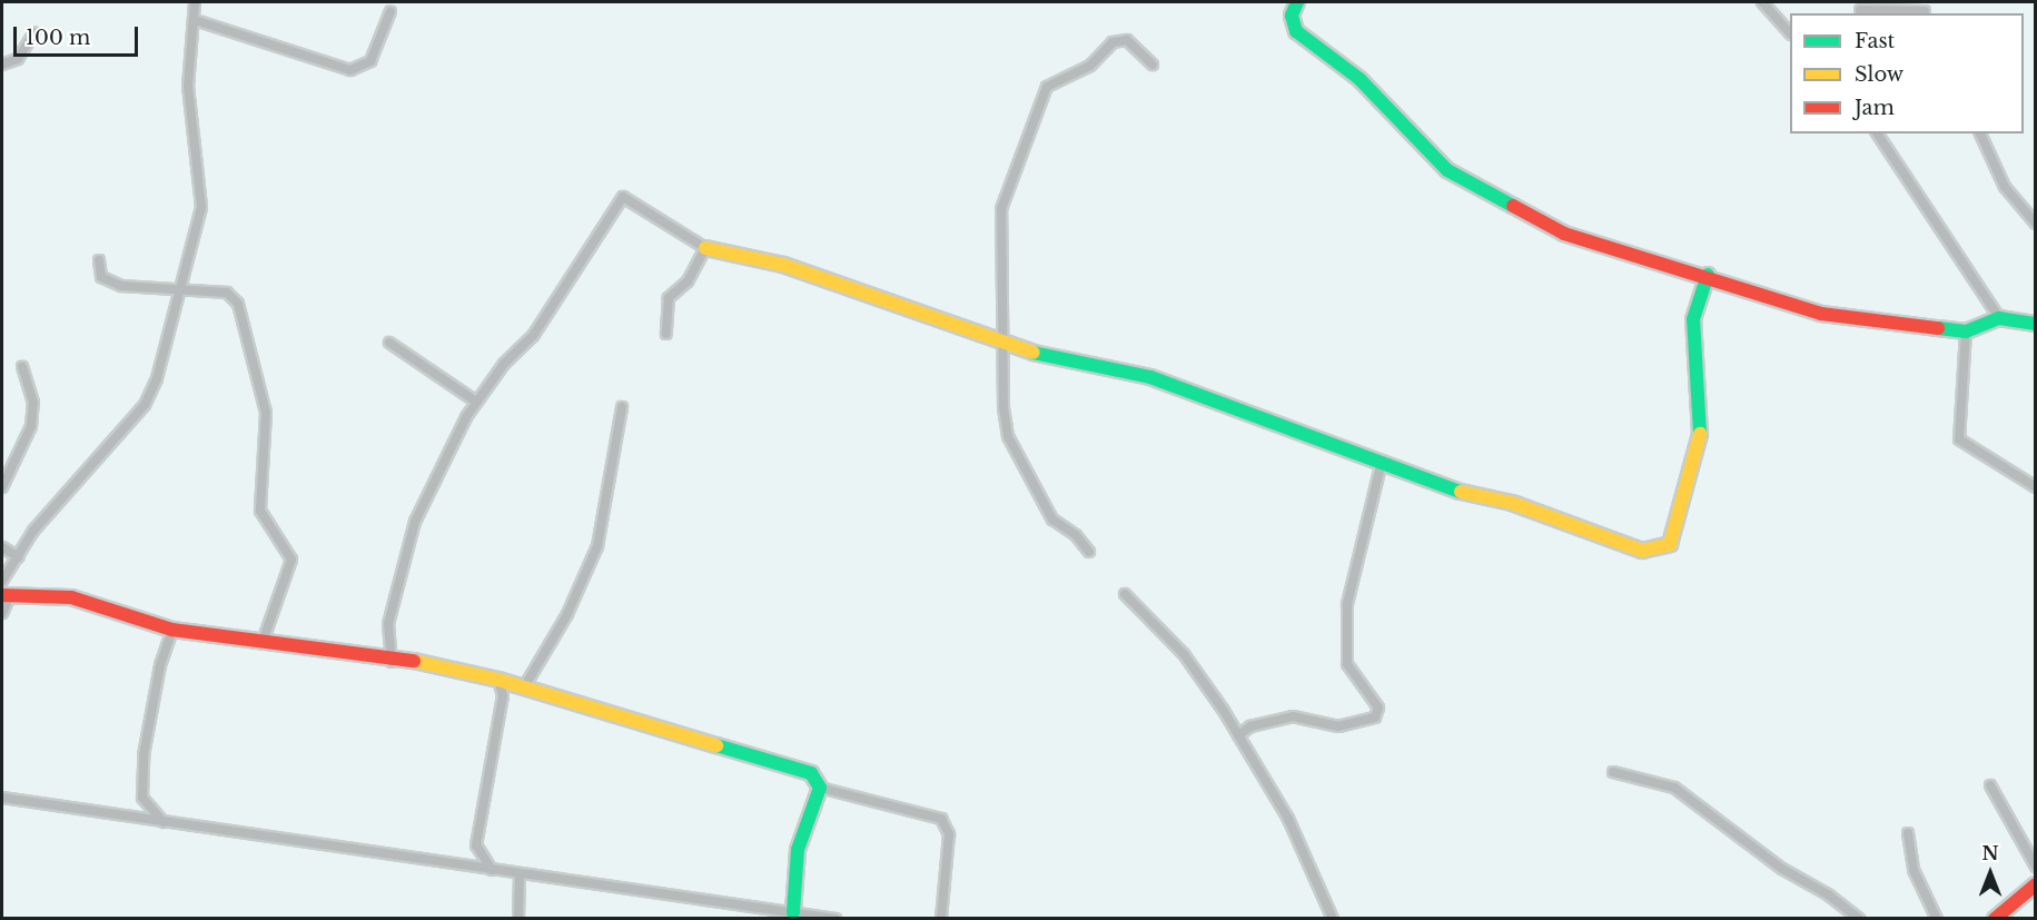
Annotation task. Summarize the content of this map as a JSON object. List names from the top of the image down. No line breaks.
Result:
{"legend":["Fast","Slow","Jam"],"scale_bar":"100 m","north":"top"}
